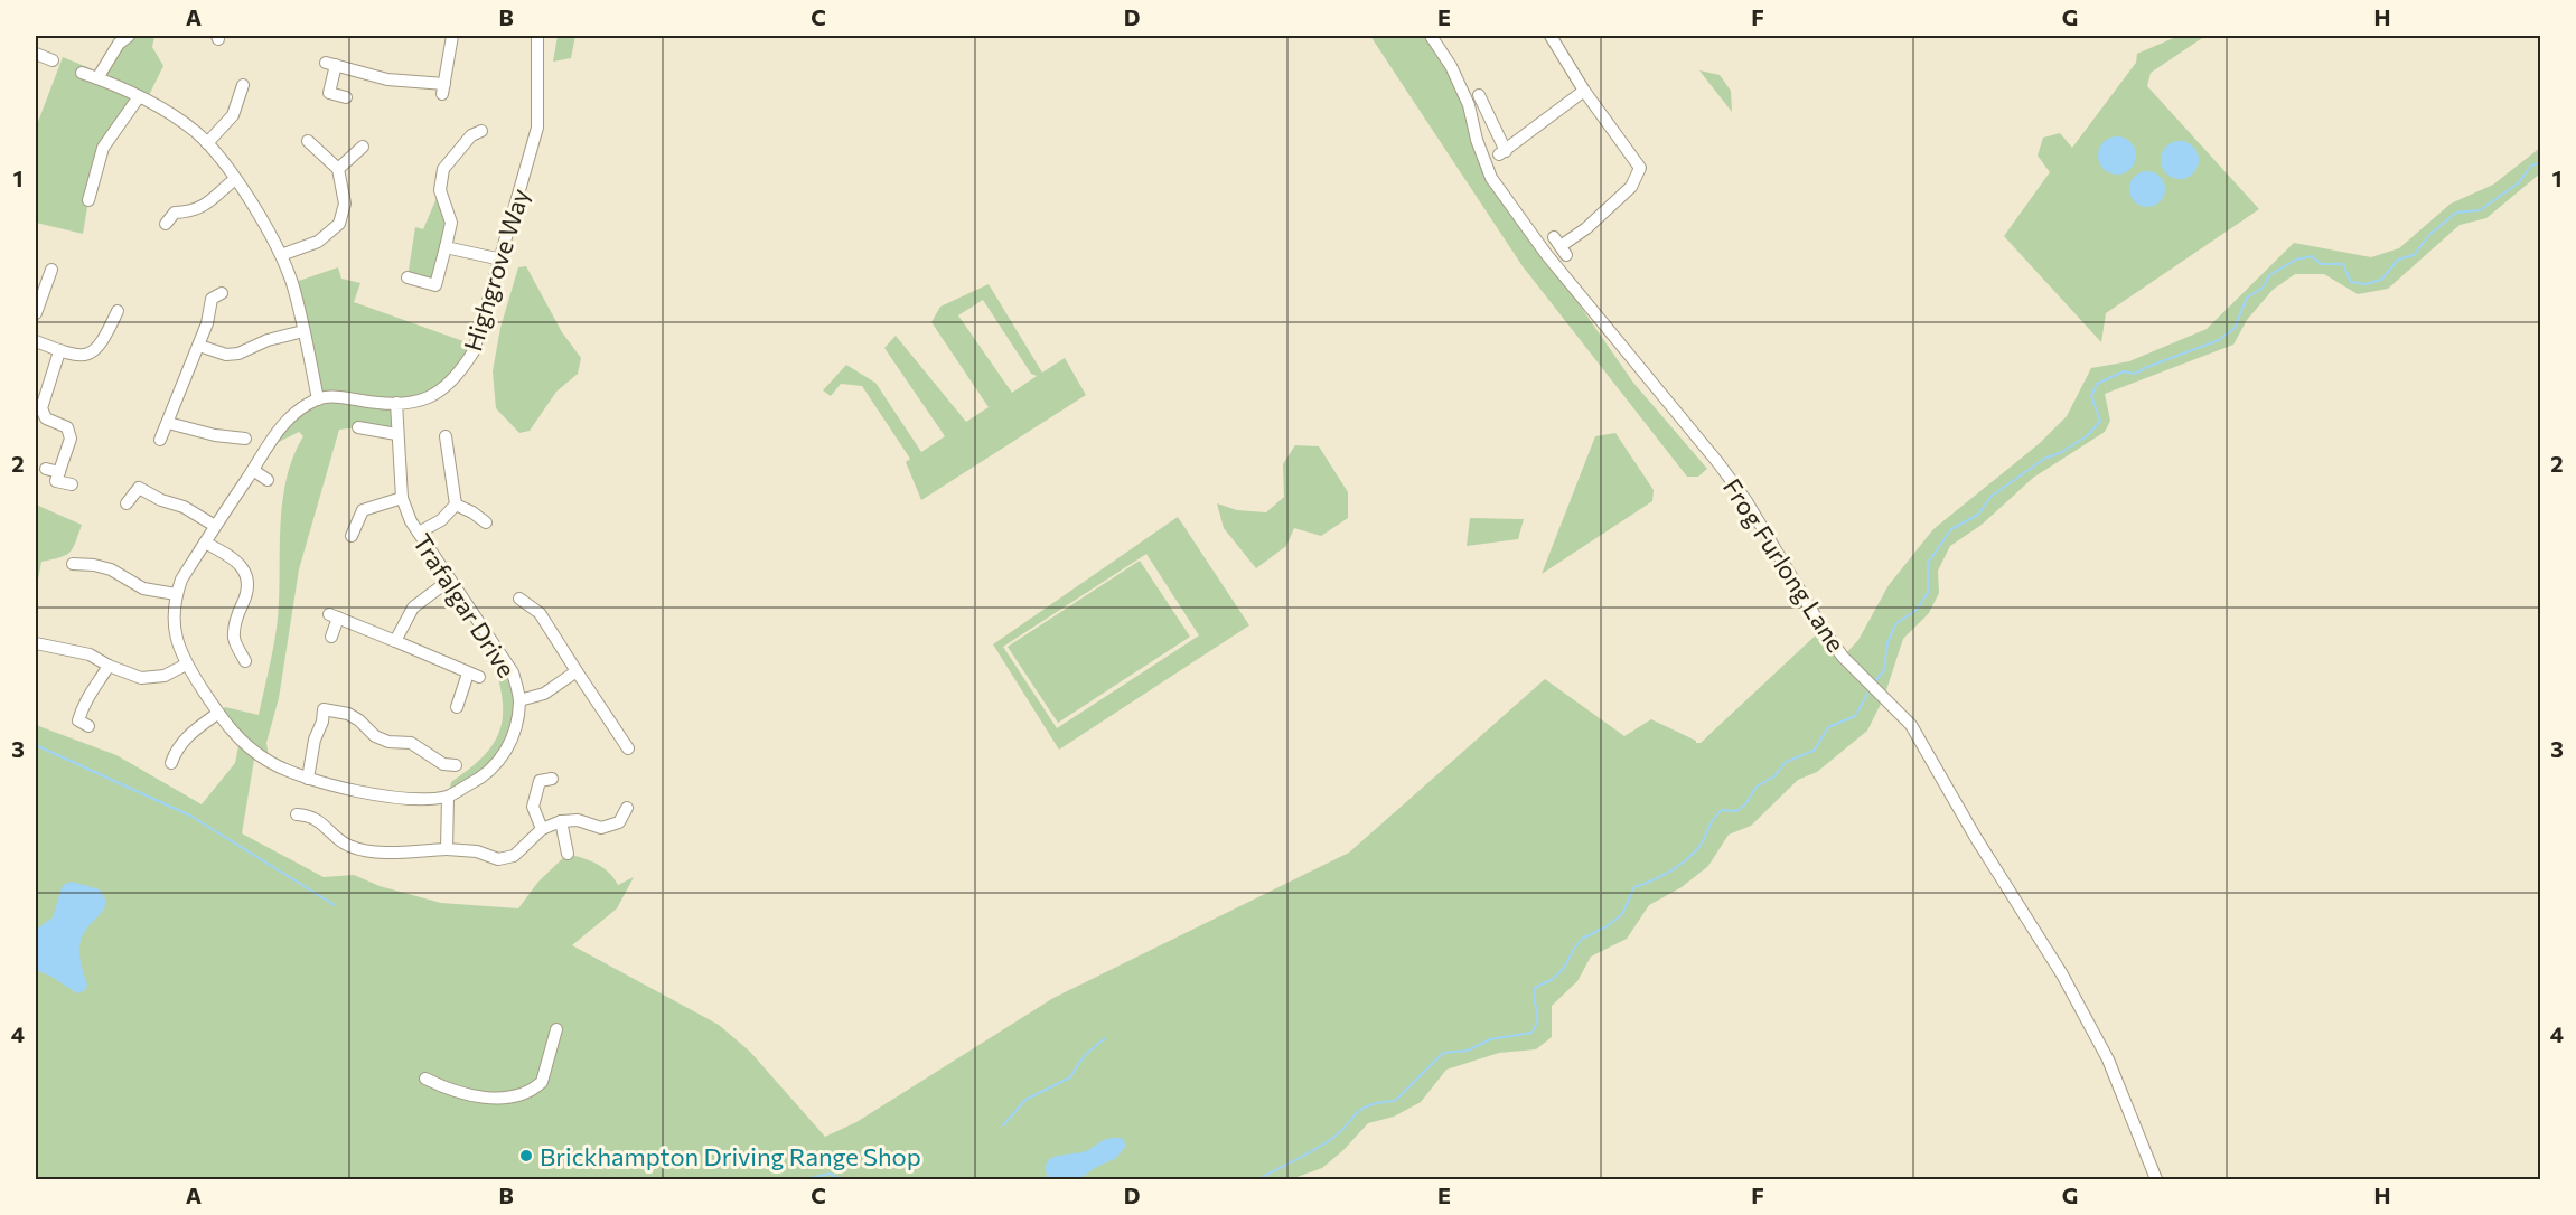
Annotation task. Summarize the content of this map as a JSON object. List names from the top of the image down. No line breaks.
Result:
{"streets":{"street":["Highgrove Way","Frog Furlong Lane","Trafalgar Drive"]},"crossings":[["Highgrove Way","Trafalgar Drive"]],"places":["Brickhampton Driving Range Shop"],"grid":{"columns":["A","B","C","D","E","F","G","H"],"rows":["1","2","3","4"]}}
